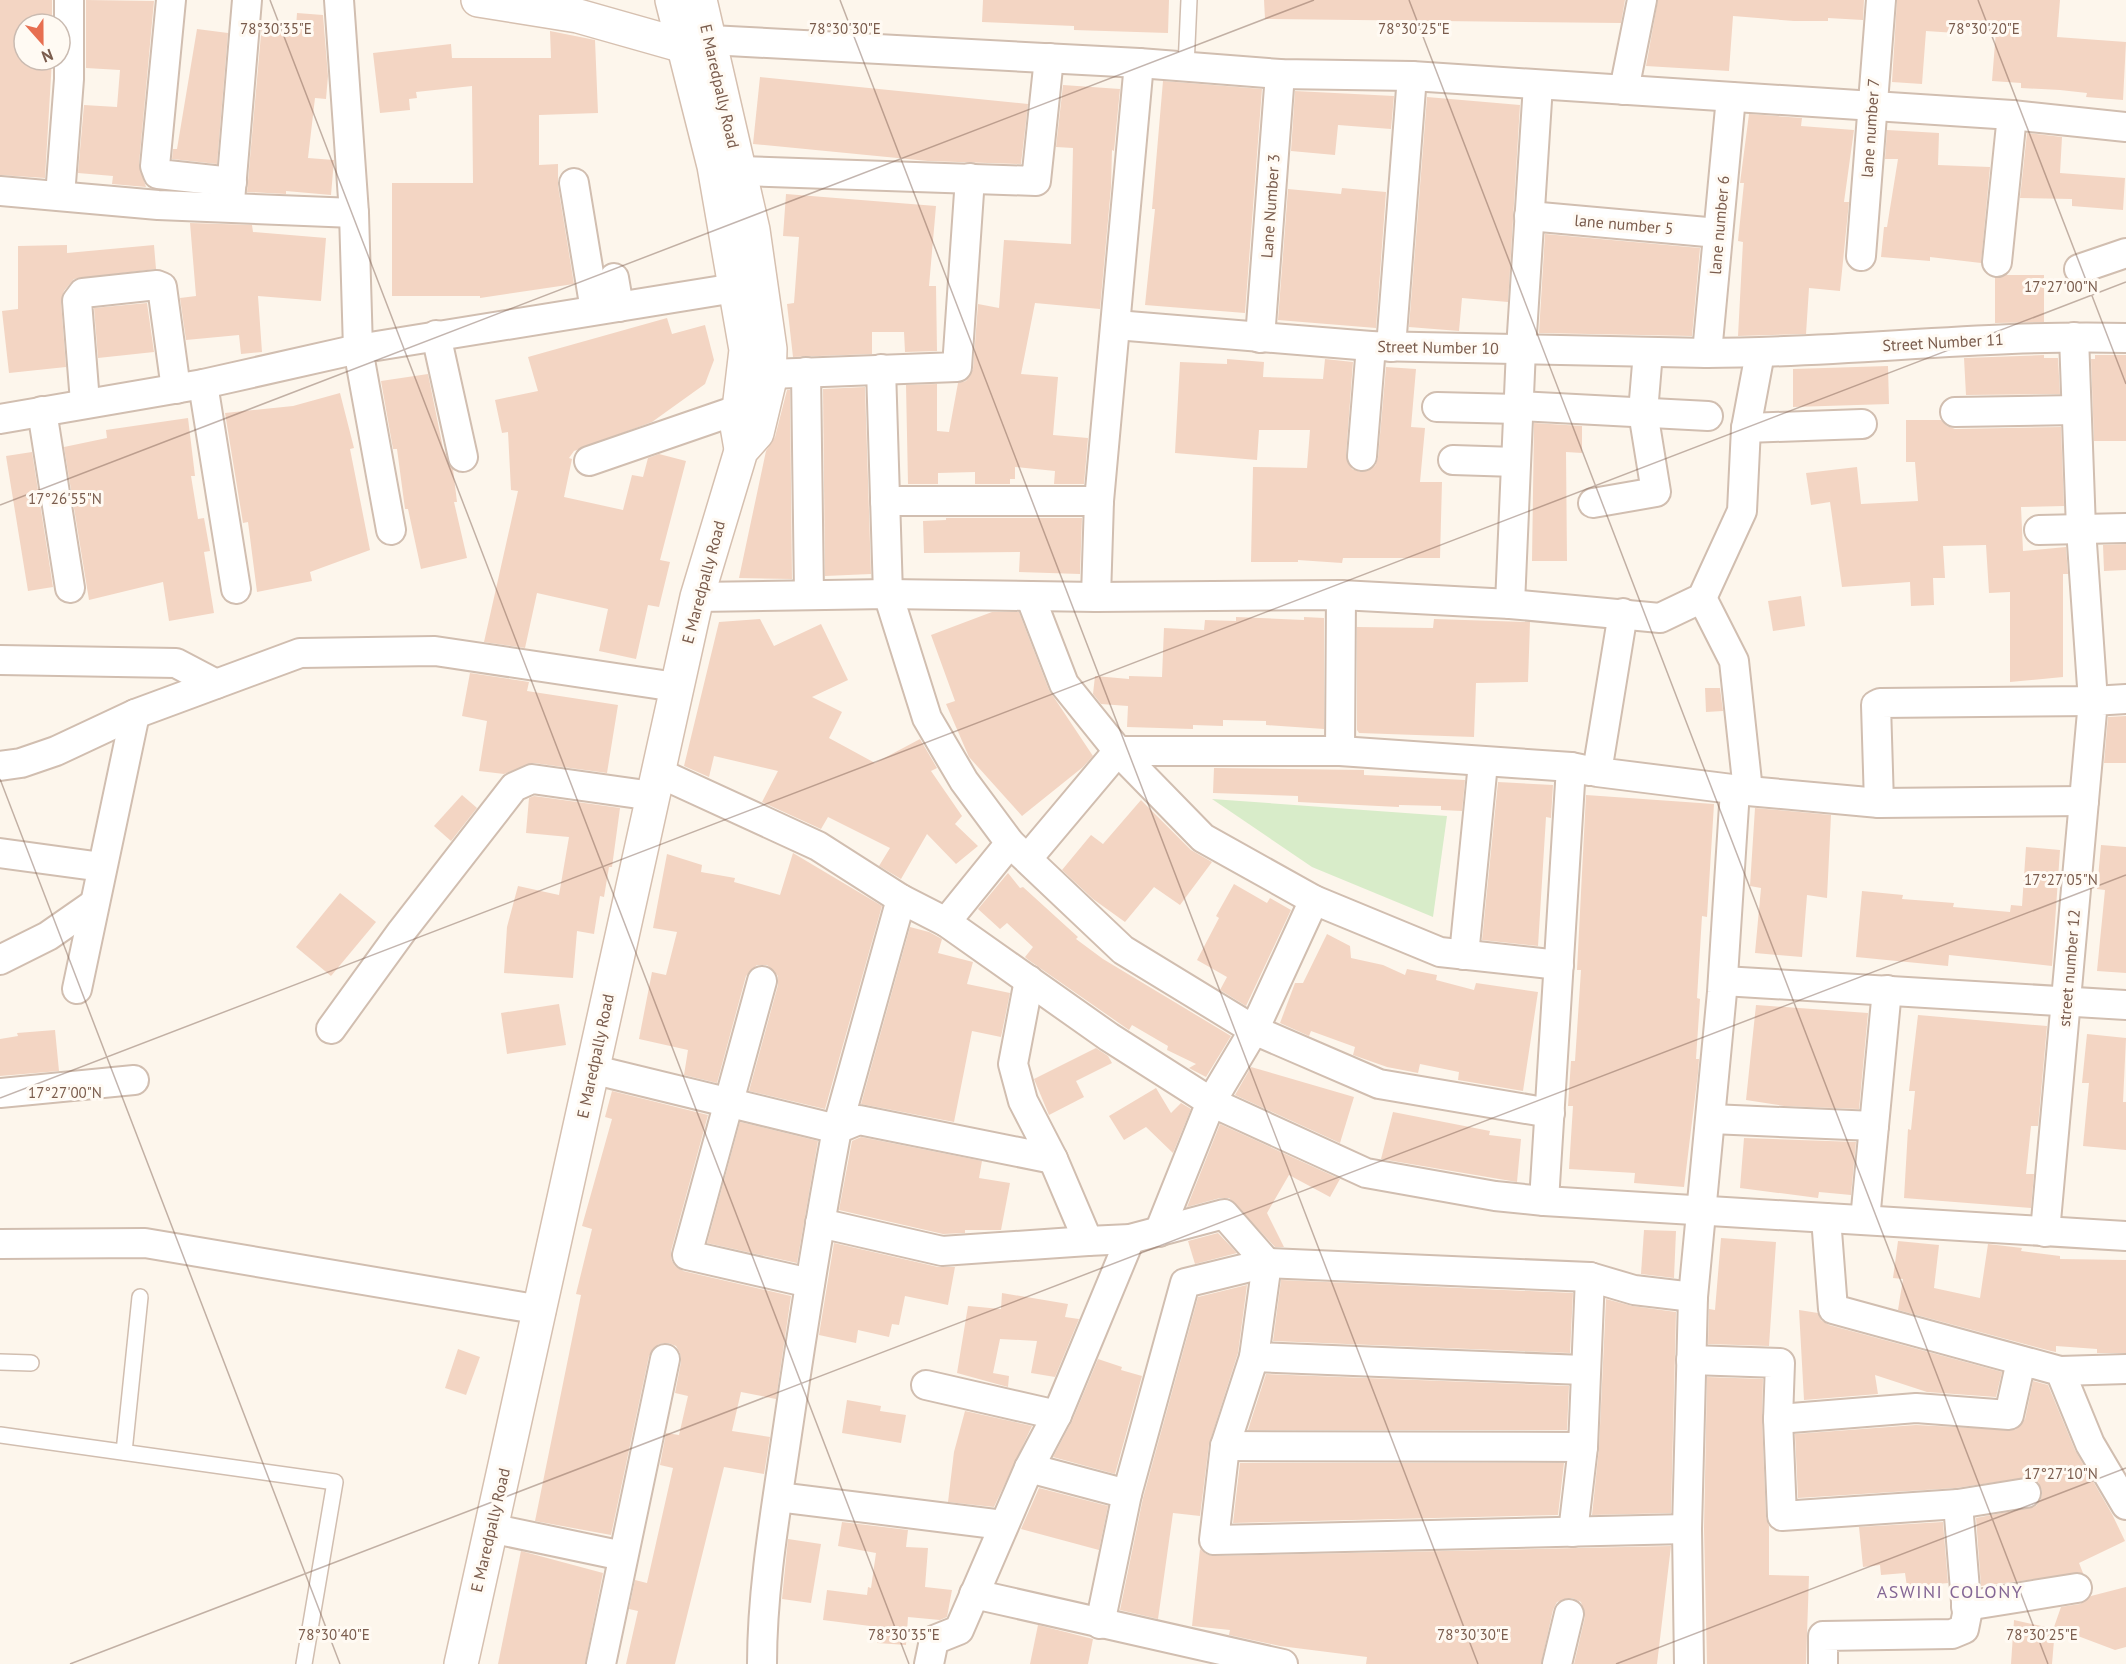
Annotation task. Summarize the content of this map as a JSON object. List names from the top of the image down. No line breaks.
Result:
{"streets":{"main road":["E Maredpally Road"],"street":["lane number 7","Lane Number 3","lane number 5","lane number 6","Street Number 11","Street Number 10","street number 12"]},"crossings":[["Lane Number 3","Street Number 10"],["lane number 5","lane number 6"],["lane number 6","Street Number 10"],["Street Number 11","Street Number 10"],["Street Number 11","street number 12"]],"districts":["ASWINI COLONY"],"north":"bottom","coordinates":["78°30'35\"E","78°30'30\"E","78°30'25\"E","78°30'20\"E","17°27'00\"N","17°26'55\"N","17°27'05\"N","17°27'10\"N","78°30'40\"E"]}
